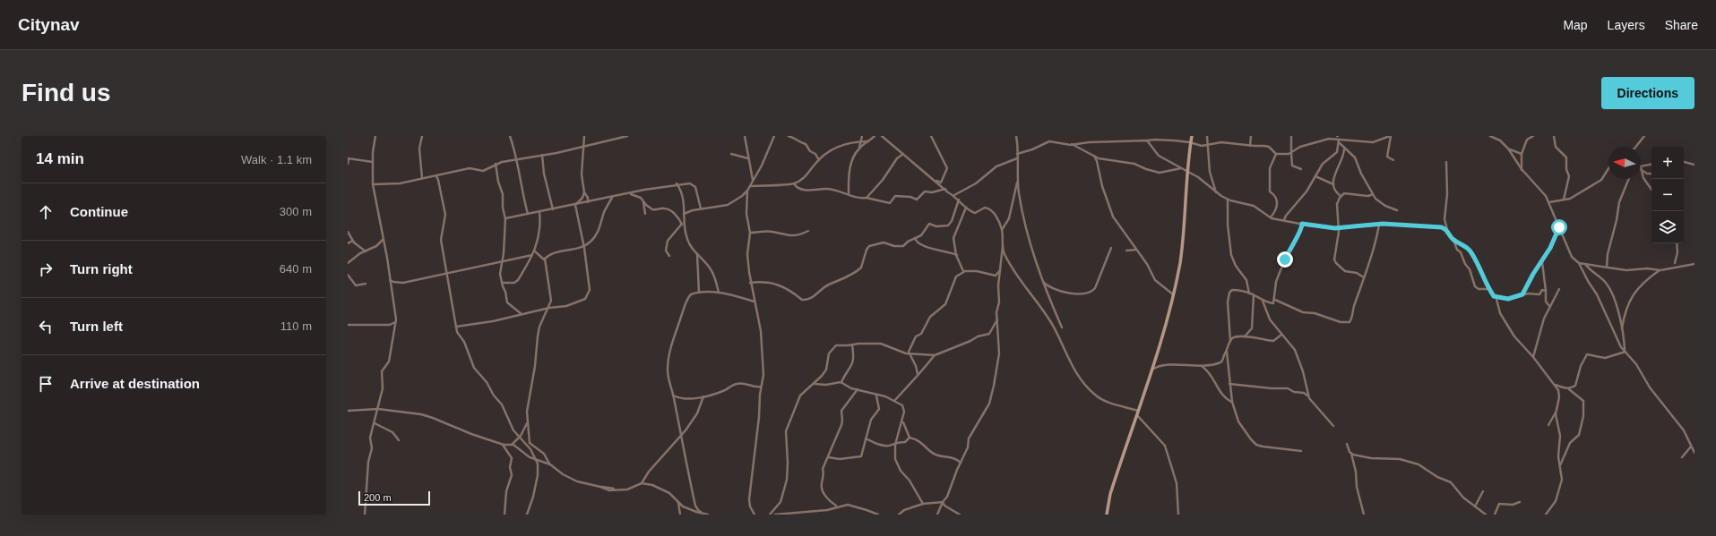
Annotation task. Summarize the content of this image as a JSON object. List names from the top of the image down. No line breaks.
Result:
{"scale_bar":"200 m","north":"left","page":{"header":"Citynav","nav":["Map","Layers","Share"],"buttons":"Directions","title":"Find us","heading":["14 min","Walk · 1.1 km"],"map_buttons":["+","−"],"list":[["Continue","300 m"],["Turn right","640 m"],["Turn left","110 m"],"Arrive at destination"],"scale":"200 m"}}
